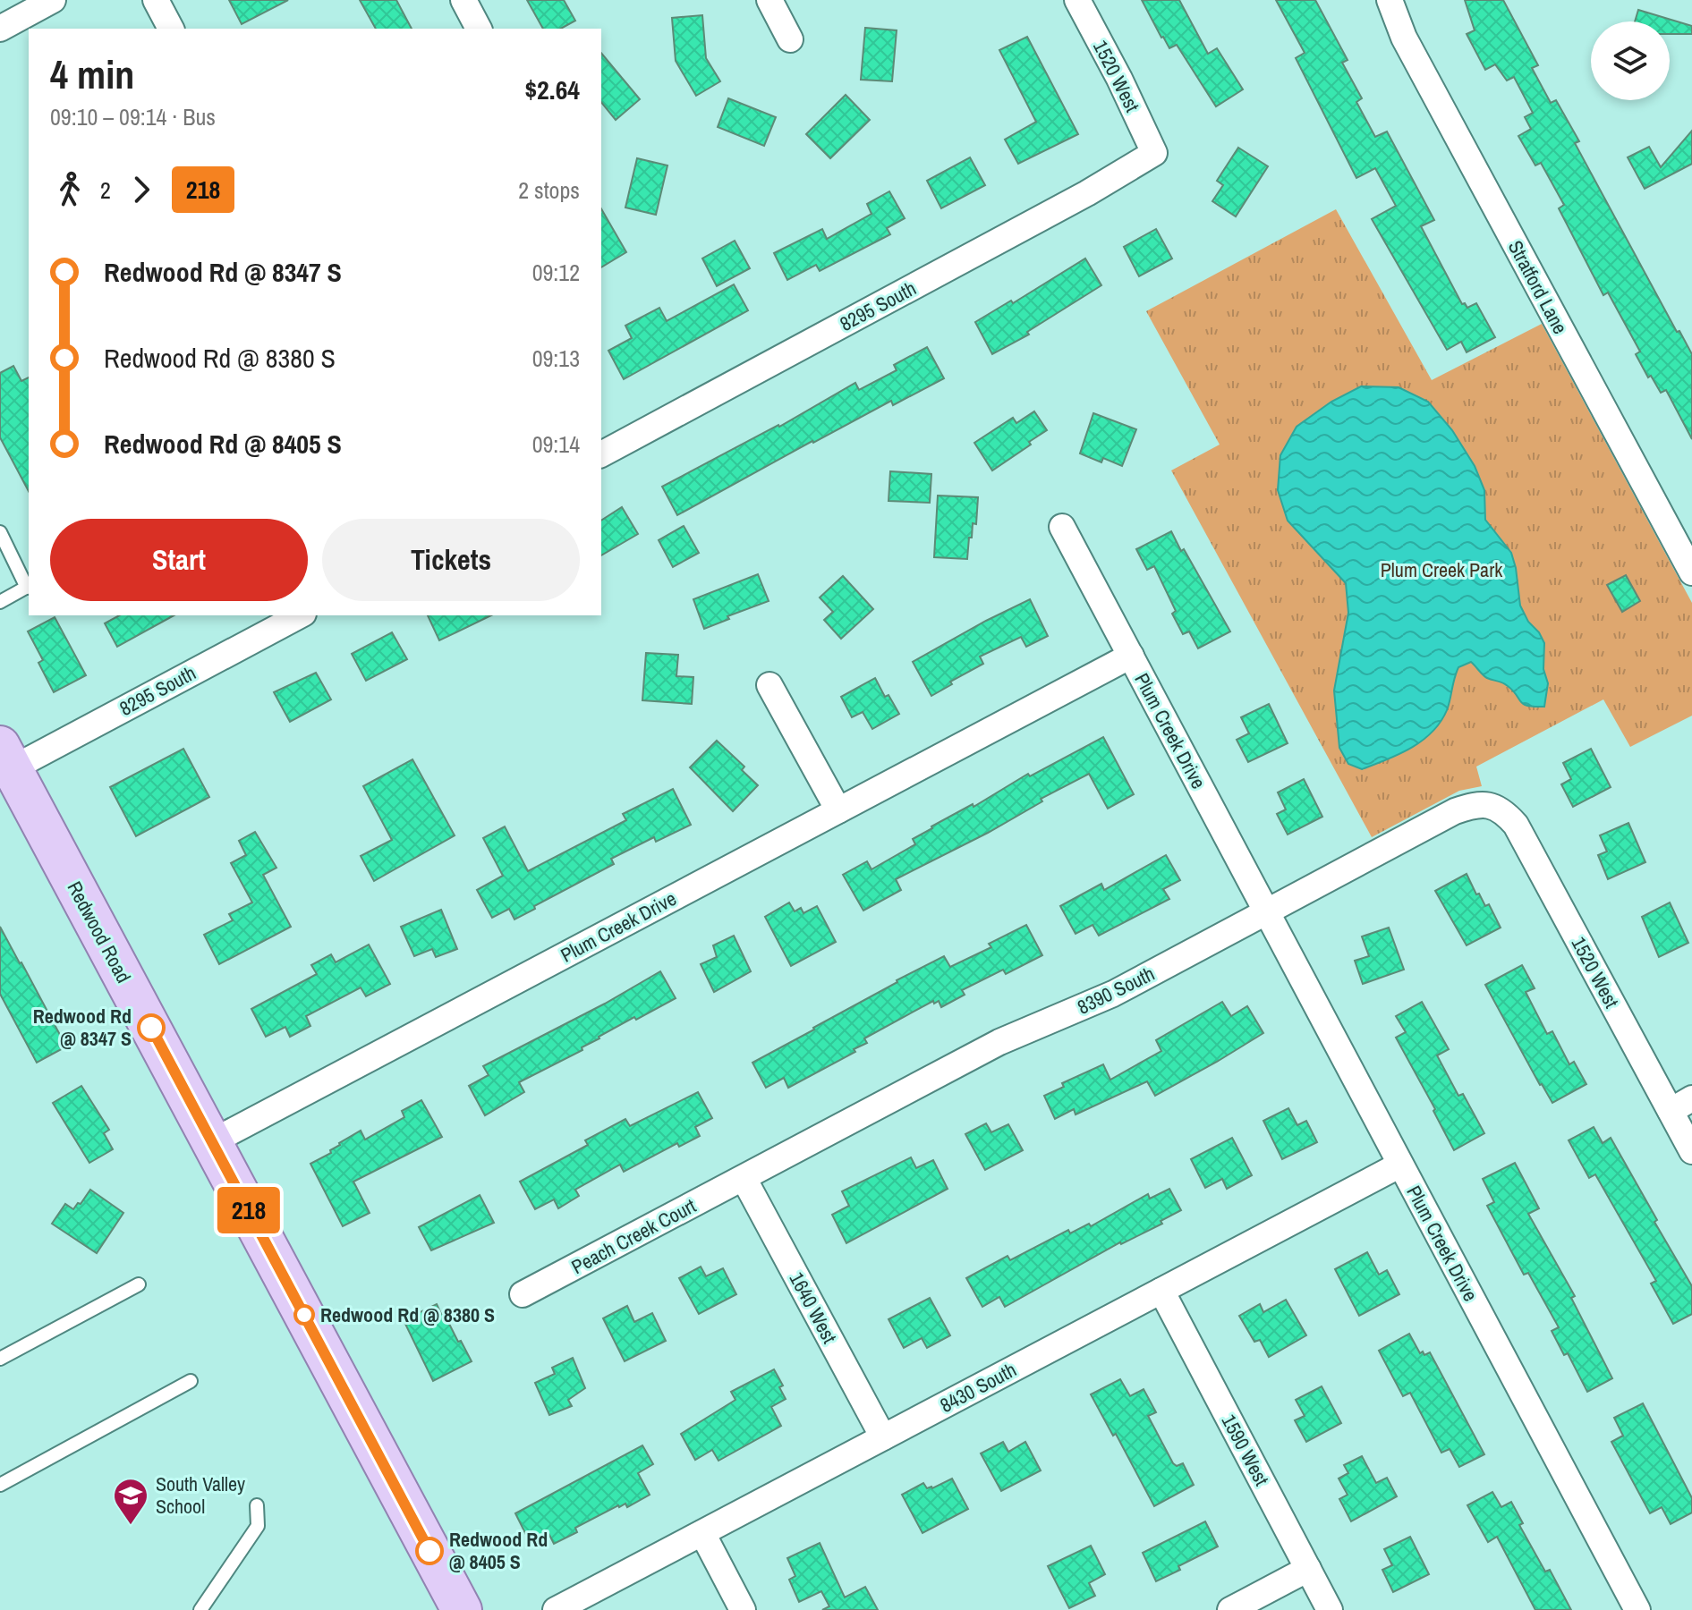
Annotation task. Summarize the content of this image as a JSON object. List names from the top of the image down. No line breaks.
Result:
{"streets":{"main road":["Redwood Road"],"street":["1520 West","Stratford Lane","8295 South","Plum Creek Drive","8390 South","Peach Creek Court","1640 West","8430 South","1590 West"]},"crossings":[["1520 West","8295 South"],["1520 West","8390 South"],["8295 South","Redwood Road"],["Plum Creek Drive","Redwood Road"],["Plum Creek Drive","8390 South"],["Plum Creek Drive","8430 South"],["8390 South","Peach Creek Court"],["8390 South","1640 West"],["Peach Creek Court","1640 West"],["1640 West","8430 South"],["8430 South","1590 West"]],"parks":["Plum Creek Park"],"places":{"other":["Redwood Rd @ 8347 S","Redwood Rd @ 8380 S","Redwood Rd @ 8405 S"],"school or university":["South Valley School"]},"lines":["bus line 218"],"page":{"on_map":"218","heading":["4 min","09:10 – 09:14 · Bus","$2.64"],"legs":["2","218","2 stops"],"list":[{"name":"Redwood Rd @ 8347 S","value":"09:12"},{"name":"Redwood Rd @ 8380 S","value":"09:13"},{"name":"Redwood Rd @ 8405 S","value":"09:14"}],"buttons":["Start","Tickets"]}}
